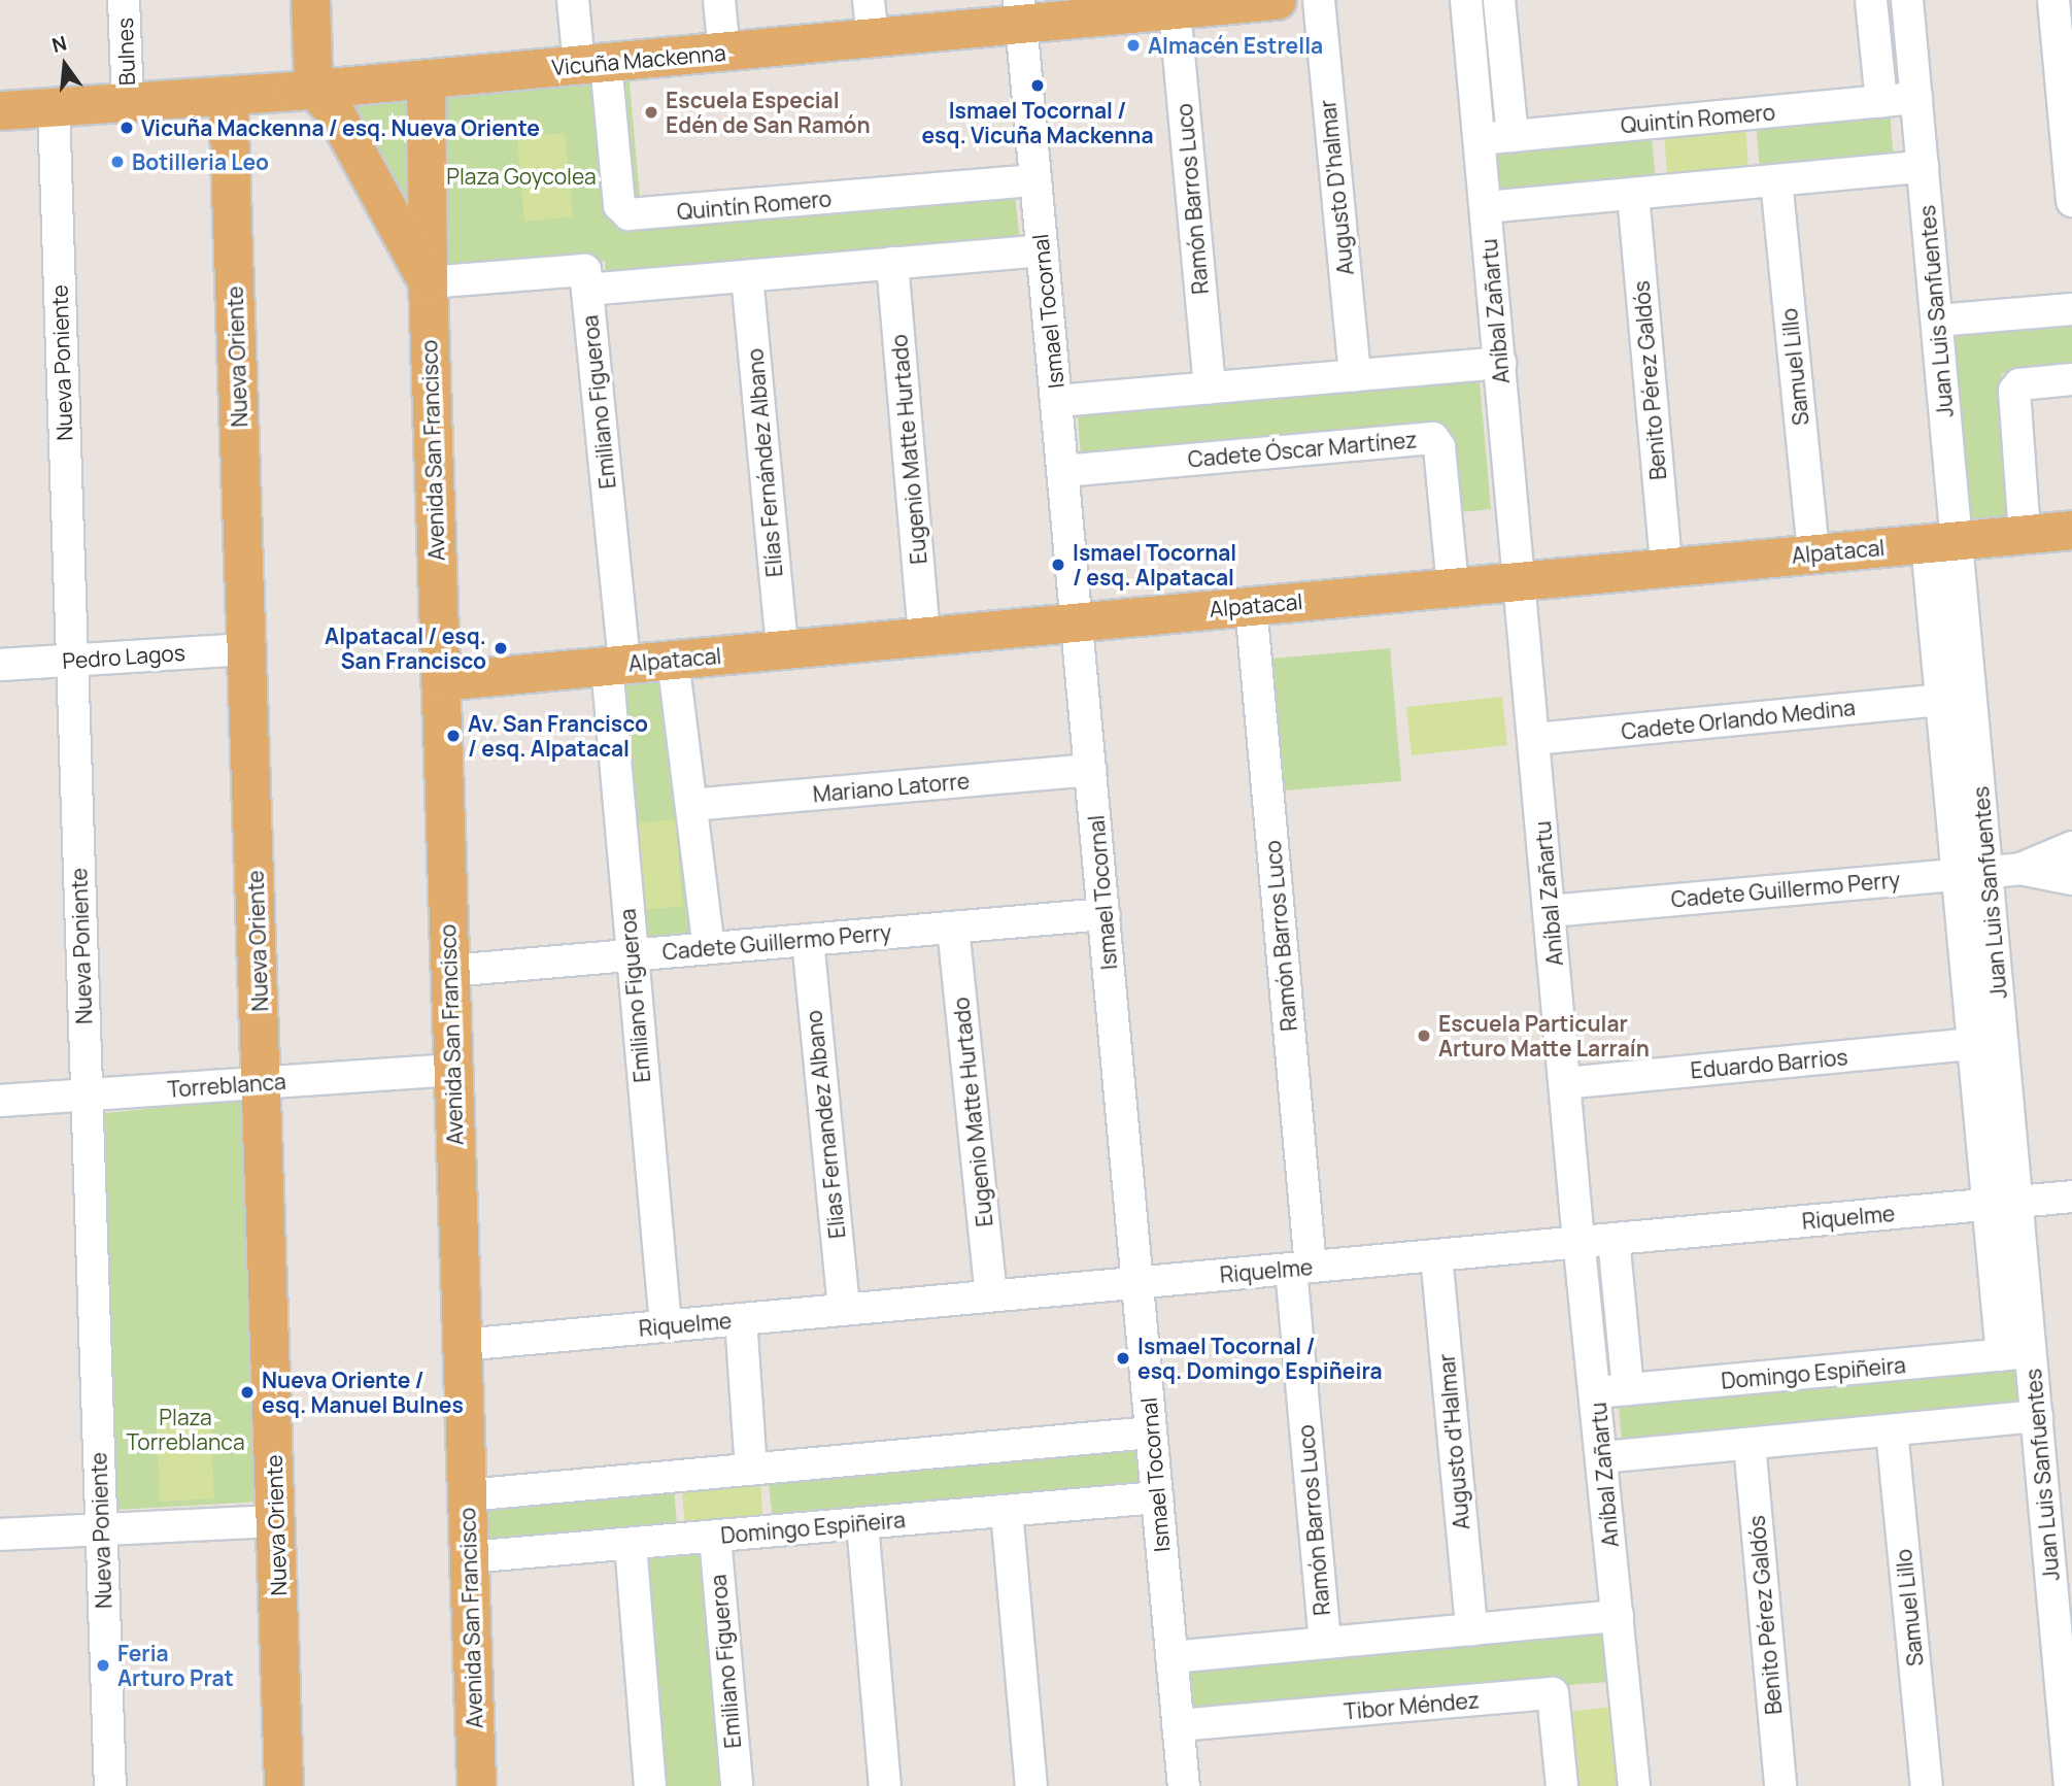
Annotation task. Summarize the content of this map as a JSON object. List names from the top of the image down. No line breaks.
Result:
{"streets":{"main road":["Vicuña Mackenna","Nueva Oriente","Avenida San Francisco","Alpatacal"],"street":["Bulnes","Quintín Romero","Augusto D'halmar","Ramón Barros Luco","Ismael Tocornal","Aníbal Zañartu","Juan Luis Sanfuentes","Nueva Poniente","Samuel Lillo","Benito Pérez Galdós","Emiliano Figueroa","Eugenio Matte Hurtado","Cadete Óscar Martínez","Elías Fernández Albano","Pedro Lagos","Cadete Orlando Medina","Mariano Latorre","Cadete Guillermo Perry","Eduardo Barrios","Torreblanca","Elias Fernandez Albano","Riquelme","Domingo Espiñeira","Augusto d'Halmar","Tibor Méndez"]},"crossings":[["Bulnes","Vicuña Mackenna"],["Vicuña Mackenna","Quintín Romero"],["Vicuña Mackenna","Ramón Barros Luco"],["Vicuña Mackenna","Ismael Tocornal"],["Vicuña Mackenna","Nueva Oriente"],["Vicuña Mackenna","Nueva Poniente"],["Vicuña Mackenna","Avenida San Francisco"],["Quintín Romero","Ismael Tocornal"],["Quintín Romero","Aníbal Zañartu"],["Quintín Romero","Juan Luis Sanfuentes"],["Ramón Barros Luco","Alpatacal"],["Ramón Barros Luco","Riquelme"],["Ismael Tocornal","Cadete Óscar Martínez"],["Ismael Tocornal","Alpatacal"],["Ismael Tocornal","Mariano Latorre"],["Ismael Tocornal","Cadete Guillermo Perry"],["Ismael Tocornal","Riquelme"],["Ismael Tocornal","Domingo Espiñeira"],["Ismael Tocornal","Tibor Méndez"],["Aníbal Zañartu","Alpatacal"],["Aníbal Zañartu","Cadete Orlando Medina"],["Aníbal Zañartu","Cadete Guillermo Perry"],["Aníbal Zañartu","Eduardo Barrios"],["Aníbal Zañartu","Riquelme"],["Aníbal Zañartu","Domingo Espiñeira"],["Juan Luis Sanfuentes","Alpatacal"],["Juan Luis Sanfuentes","Cadete Orlando Medina"],["Juan Luis Sanfuentes","Cadete Guillermo Perry"],["Juan Luis Sanfuentes","Eduardo Barrios"],["Juan Luis Sanfuentes","Riquelme"],["Juan Luis Sanfuentes","Domingo Espiñeira"],["Nueva Oriente","Pedro Lagos"],["Nueva Oriente","Torreblanca"],["Nueva Poniente","Pedro Lagos"],["Nueva Poniente","Torreblanca"],["Samuel Lillo","Alpatacal"],["Benito Pérez Galdós","Alpatacal"],["Emiliano Figueroa","Alpatacal"],["Emiliano Figueroa","Cadete Guillermo Perry"],["Emiliano Figueroa","Riquelme"],["Emiliano Figueroa","Domingo Espiñeira"],["Eugenio Matte Hurtado","Alpatacal"],["Eugenio Matte Hurtado","Cadete Guillermo Perry"],["Eugenio Matte Hurtado","Riquelme"],["Cadete Óscar Martínez","Alpatacal"],["Avenida San Francisco","Alpatacal"],["Avenida San Francisco","Cadete Guillermo Perry"],["Avenida San Francisco","Torreblanca"],["Avenida San Francisco","Riquelme"],["Avenida San Francisco","Domingo Espiñeira"],["Elías Fernández Albano","Alpatacal"],["Cadete Guillermo Perry","Elias Fernandez Albano"],["Elias Fernandez Albano","Riquelme"],["Riquelme","Augusto d'Halmar"]],"parks":["Plaza Goycolea","Plaza Torreblanca"],"places":["Almacén Estrella","Ismael Tocornal / esq. Vicuña Mackenna","Escuela Especial Edén de San Ramón","Vicuña Mackenna / esq. Nueva Oriente","Botilleria Leo","Ismael Tocornal / esq. Alpatacal","Alpatacal / esq. San Francisco","Av. San Francisco / esq. Alpatacal","Escuela Particular Arturo Matte Larraín","Ismael Tocornal / esq. Domingo Espiñeira","Nueva Oriente / esq. Manuel Bulnes","Feria Arturo Prat"],"north":"top"}
